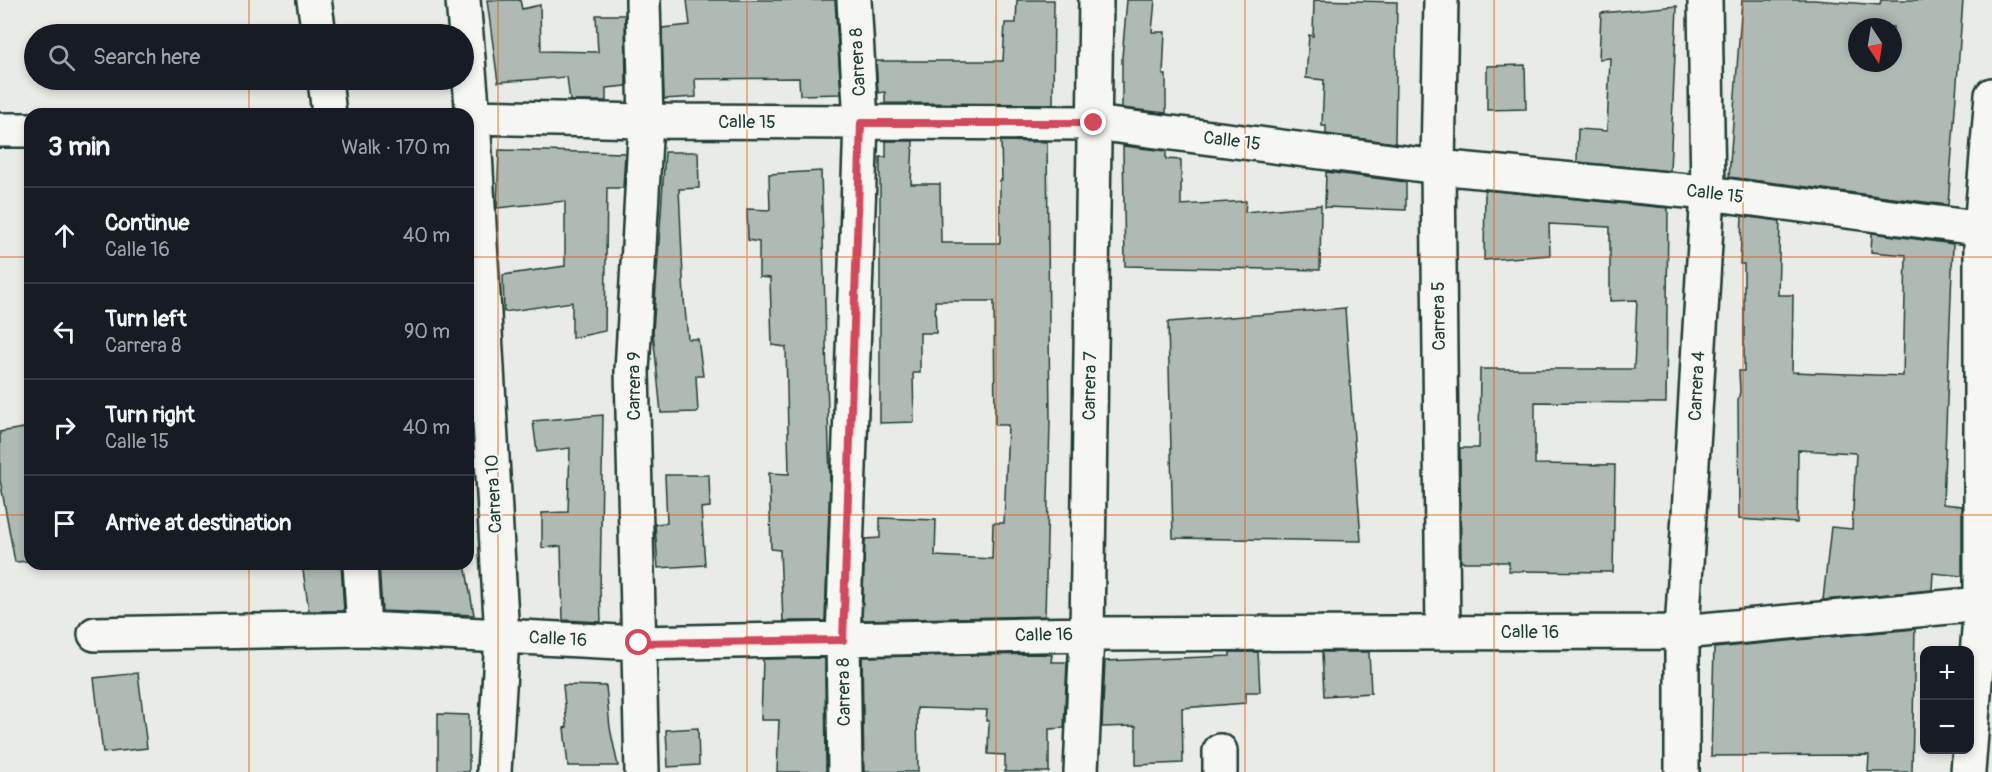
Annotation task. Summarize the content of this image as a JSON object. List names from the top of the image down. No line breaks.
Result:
{"streets":{"street":["Carrera 8","Calle 15","Carrera 5","Carrera 9","Carrera 7","Carrera 4","Carrera 10","Calle 16"]},"crossings":[["Carrera 8","Calle 15"],["Carrera 8","Calle 16"],["Calle 15","Carrera 5"],["Calle 15","Carrera 9"],["Calle 15","Carrera 7"],["Calle 15","Carrera 4"],["Carrera 5","Calle 16"],["Carrera 9","Calle 16"],["Carrera 7","Calle 16"],["Carrera 4","Calle 16"],["Carrera 10","Calle 16"]],"north":"bottom","page":{"search":"Search here","heading":["3 min","Walk · 170 m"],"list":[["Continue","Calle 16","40 m"],["Turn left","Carrera 8","90 m"],["Turn right","Calle 15","40 m"],"Arrive at destination"],"map_buttons":["+","−"]}}
